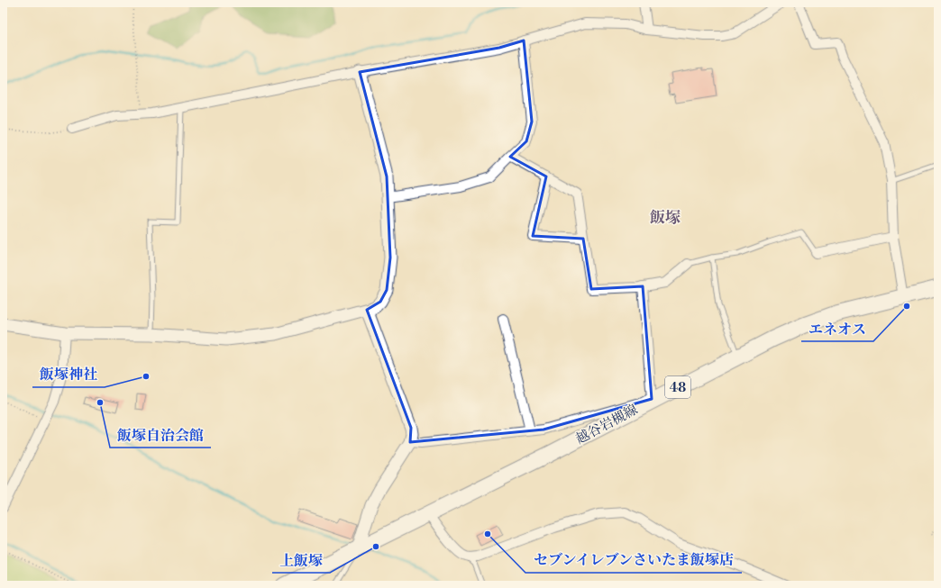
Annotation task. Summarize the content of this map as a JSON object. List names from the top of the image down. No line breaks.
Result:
{"streets":{"main road":["48","越谷岩槻線"]},"districts":["飯塚"],"places":["エネオス","飯塚神社","飯塚自治会館","セブンイレブンさいたま飯塚店","上飯塚"]}
